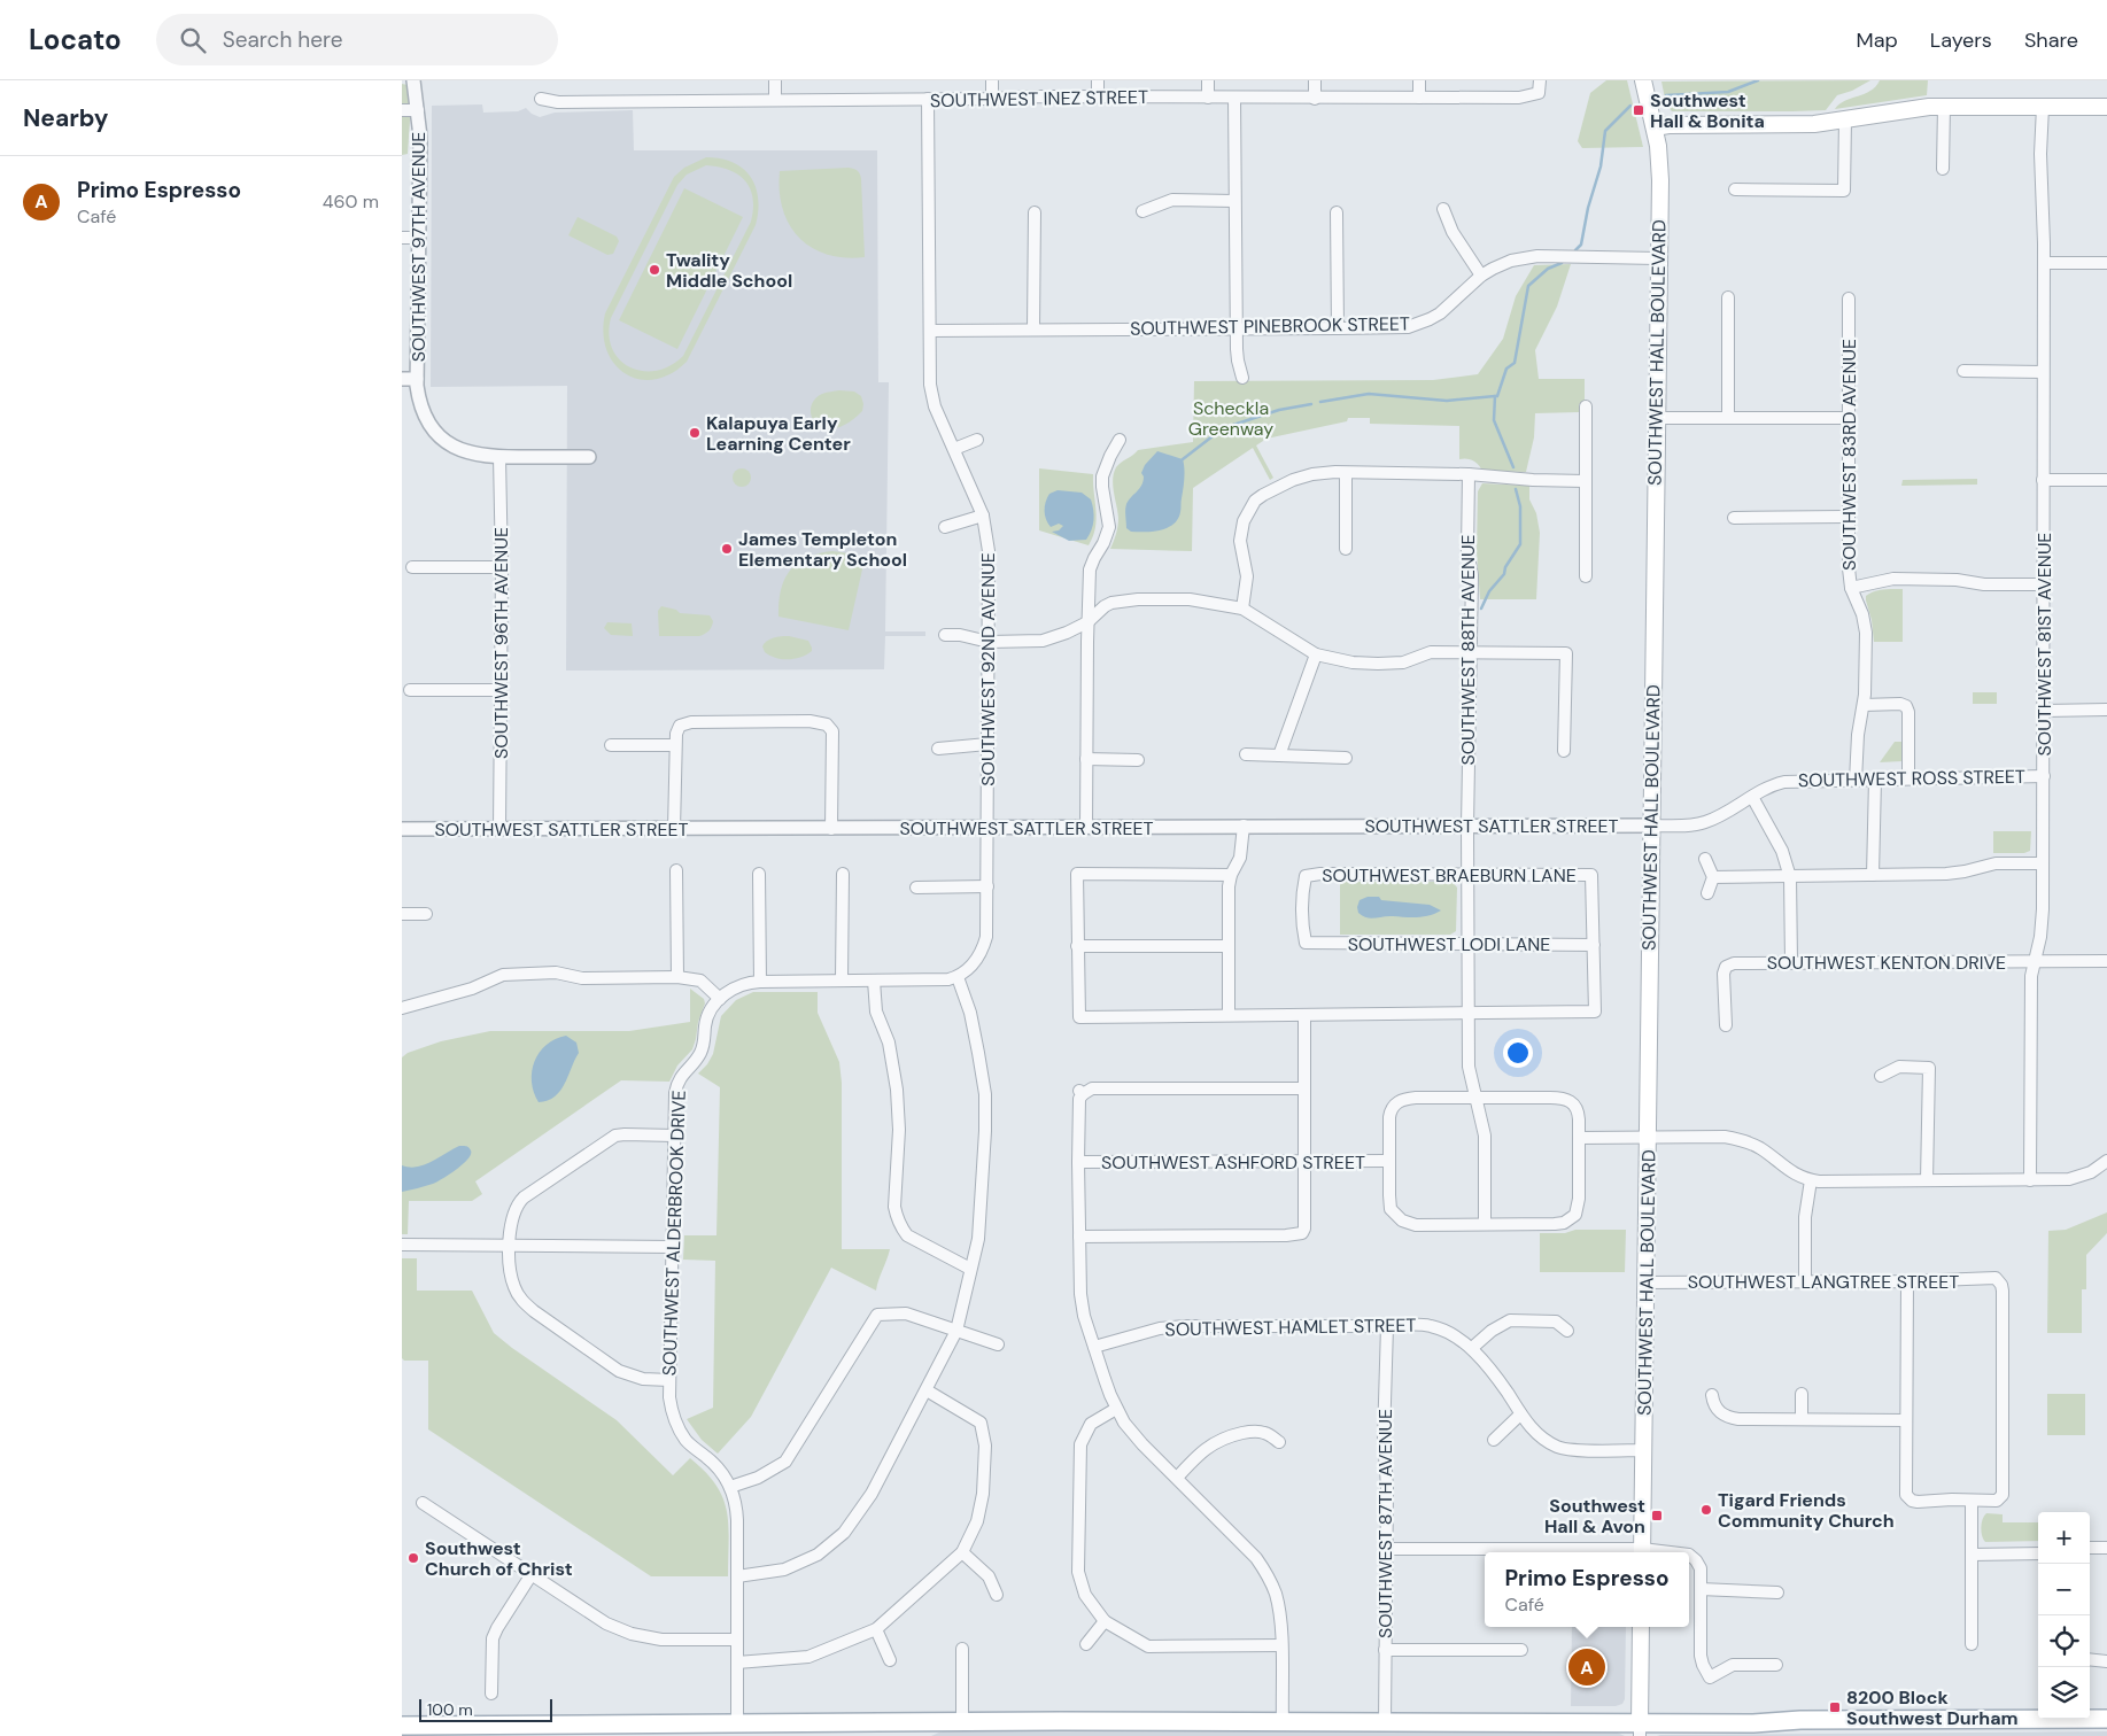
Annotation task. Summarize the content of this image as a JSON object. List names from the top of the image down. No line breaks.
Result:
{"streets":{"main road":["SOUTHWEST HALL BOULEVARD"],"street":["SOUTHWEST INEZ STREET","SOUTHWEST 97TH AVENUE","SOUTHWEST PINEBROOK STREET","SOUTHWEST 83RD AVENUE","SOUTHWEST 96TH AVENUE","SOUTHWEST 81ST AVENUE","SOUTHWEST 88TH AVENUE","SOUTHWEST 92ND AVENUE","SOUTHWEST ROSS STREET","SOUTHWEST SATTLER STREET","SOUTHWEST BRAEBURN LANE","SOUTHWEST LODI LANE","SOUTHWEST KENTON DRIVE","SOUTHWEST ASHFORD STREET","SOUTHWEST ALDERBROOK DRIVE","SOUTHWEST LANGTREE STREET","SOUTHWEST HAMLET STREET","SOUTHWEST 87TH AVENUE"]},"crossings":[["SOUTHWEST INEZ STREET","SOUTHWEST 92ND AVENUE"],["SOUTHWEST 97TH AVENUE","SOUTHWEST 96TH AVENUE"],["SOUTHWEST PINEBROOK STREET","SOUTHWEST HALL BOULEVARD"],["SOUTHWEST PINEBROOK STREET","SOUTHWEST 92ND AVENUE"],["SOUTHWEST HALL BOULEVARD","SOUTHWEST ROSS STREET"],["SOUTHWEST HALL BOULEVARD","SOUTHWEST SATTLER STREET"],["SOUTHWEST HALL BOULEVARD","SOUTHWEST LANGTREE STREET"],["SOUTHWEST HALL BOULEVARD","SOUTHWEST HAMLET STREET"],["SOUTHWEST 83RD AVENUE","SOUTHWEST ROSS STREET"],["SOUTHWEST 96TH AVENUE","SOUTHWEST SATTLER STREET"],["SOUTHWEST 81ST AVENUE","SOUTHWEST ROSS STREET"],["SOUTHWEST 81ST AVENUE","SOUTHWEST KENTON DRIVE"],["SOUTHWEST 88TH AVENUE","SOUTHWEST SATTLER STREET"],["SOUTHWEST 88TH AVENUE","SOUTHWEST BRAEBURN LANE"],["SOUTHWEST 88TH AVENUE","SOUTHWEST LODI LANE"],["SOUTHWEST 92ND AVENUE","SOUTHWEST SATTLER STREET"],["SOUTHWEST ROSS STREET","SOUTHWEST SATTLER STREET"],["SOUTHWEST BRAEBURN LANE","SOUTHWEST LODI LANE"],["SOUTHWEST HAMLET STREET","SOUTHWEST 87TH AVENUE"]],"parks":["Scheckla Greenway"],"places":{"transit":["Southwest Hall & Bonita","Southwest Hall & Avon","8200 Block Southwest Durham"],"other":["Twality Middle School","Kalapuya Early Learning Center","James Templeton Elementary School","Tigard Friends Community Church","Southwest Church of Christ"]},"scale_bar":"100 m","page":{"header":"Locato","search":"Search here","nav":["Map","Layers","Share"],"heading":"Nearby","list":[{"mark":"A","name":"Primo Espresso","note":"Café","value":"460 m"}],"map_buttons":["+","−"],"popup":["Primo Espresso","Café"],"pins":"A","scale":"100 m"}}
